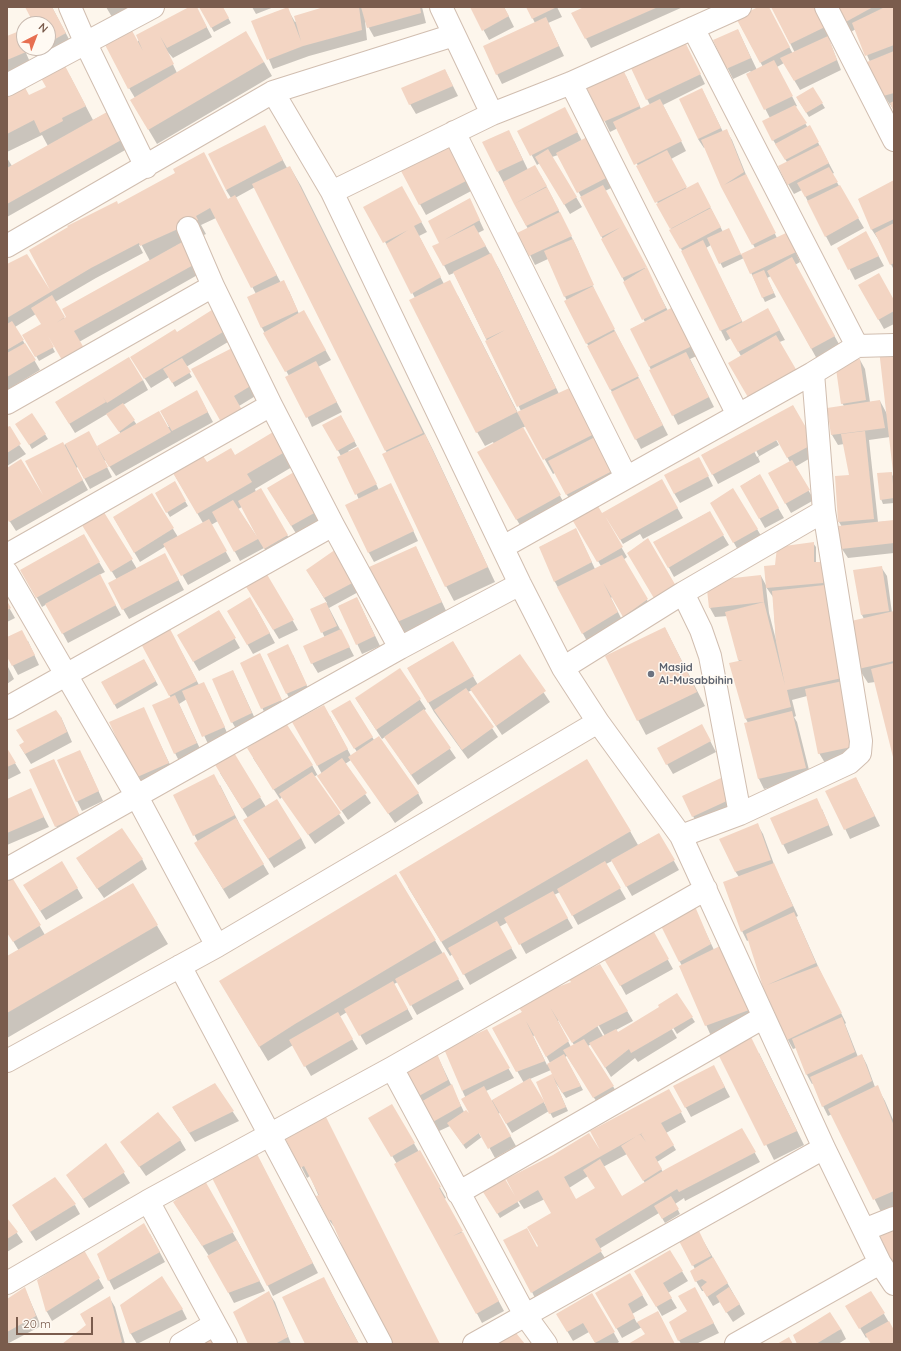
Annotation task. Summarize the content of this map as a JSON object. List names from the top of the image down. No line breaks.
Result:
{"places":["Masjid Al-Musabbihin"],"scale_bar":"20 m","north":"top right"}
